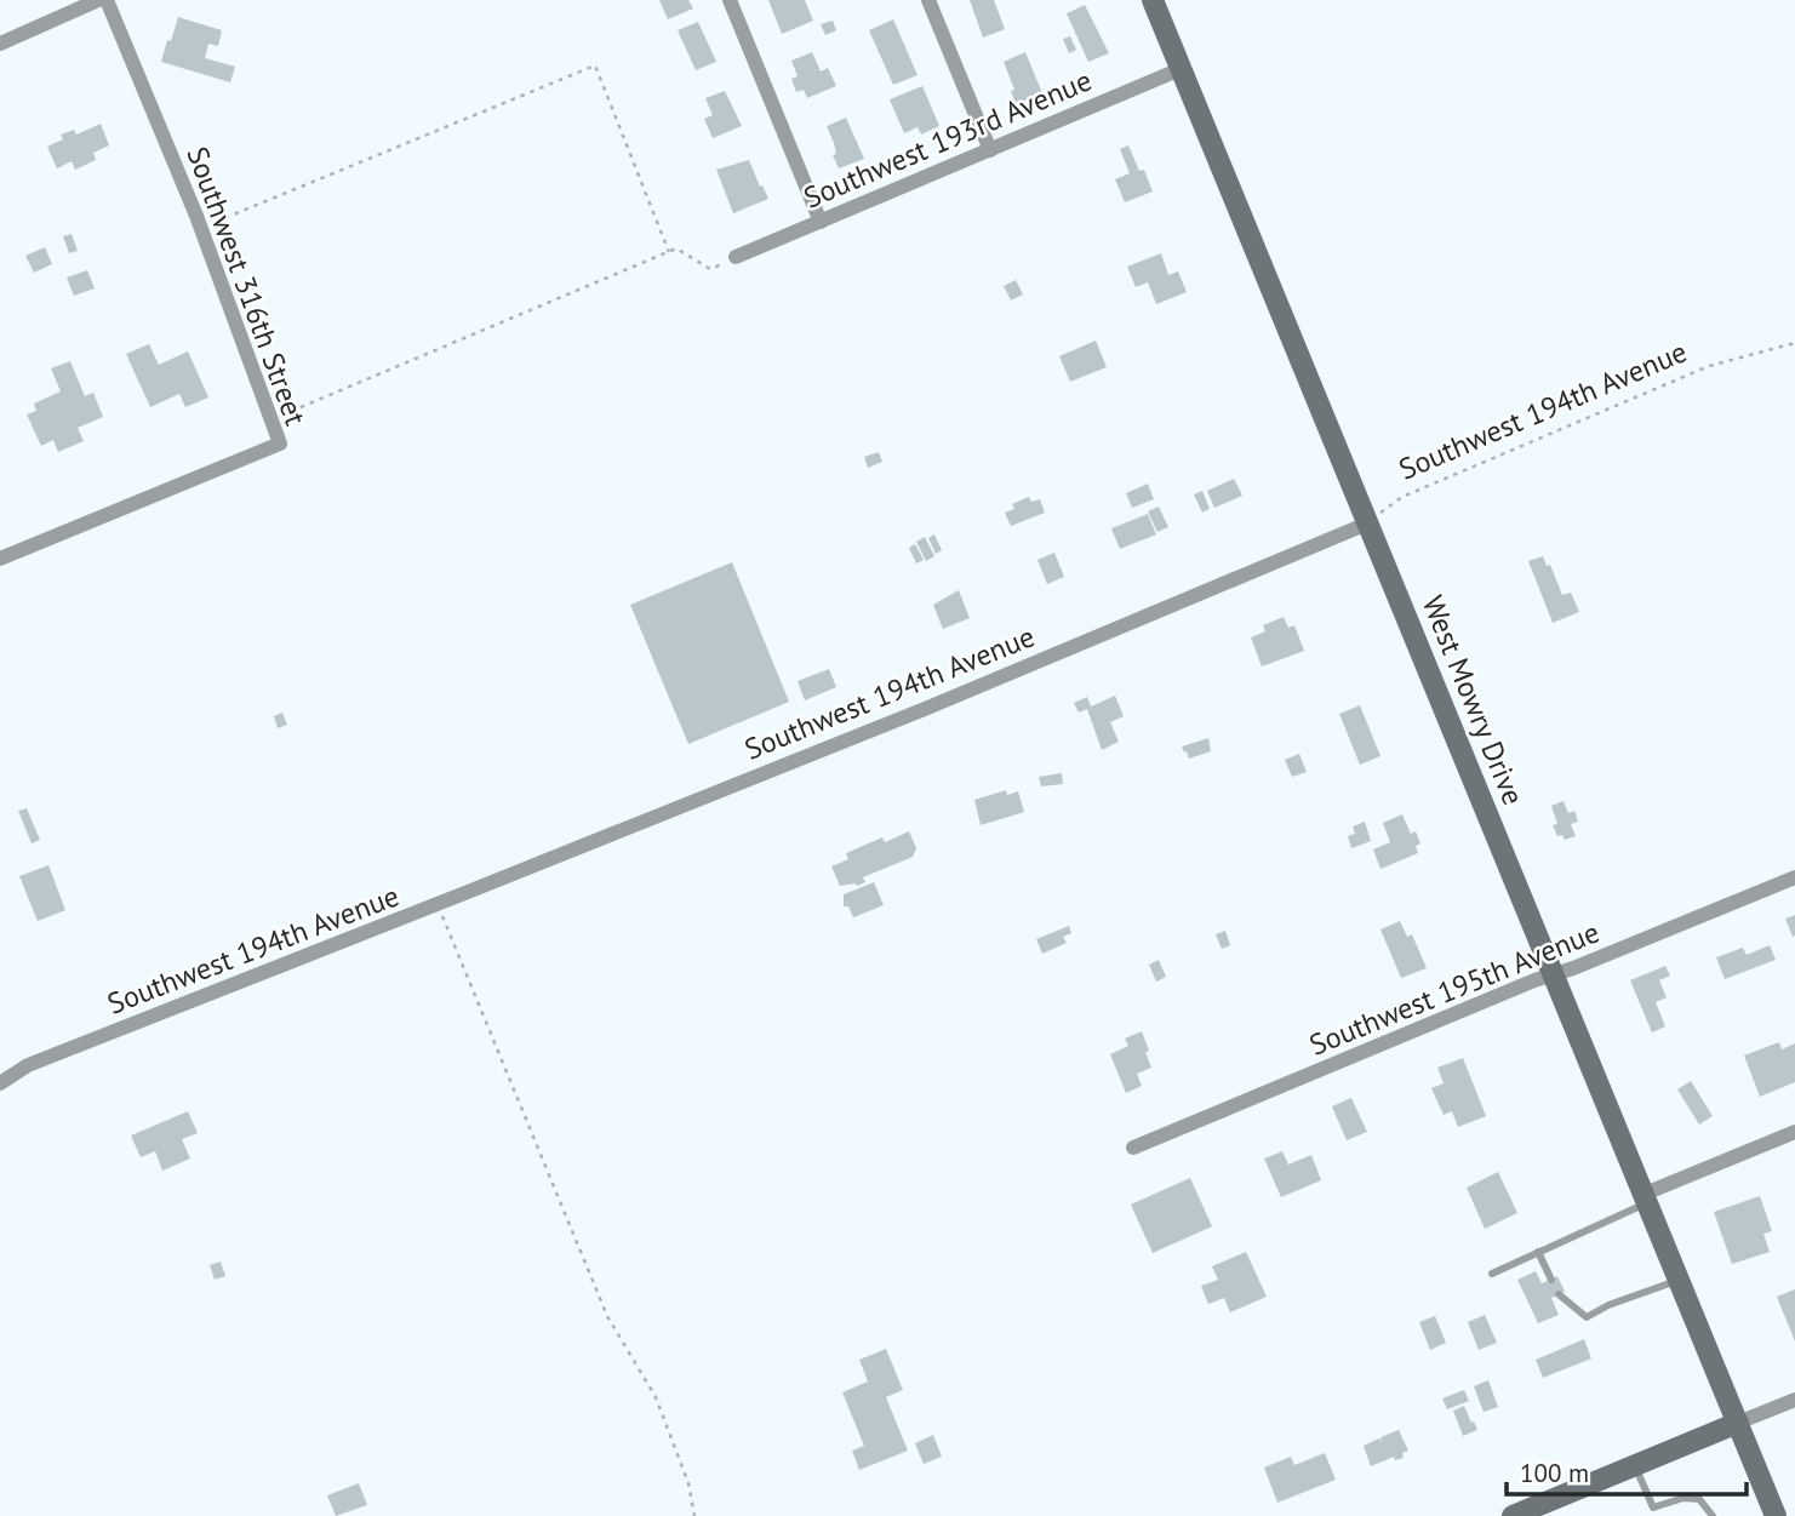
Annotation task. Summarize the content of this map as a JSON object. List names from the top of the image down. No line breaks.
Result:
{"streets":{"street":["Southwest 193rd Avenue","Southwest 316th Street","Southwest 194th Avenue","West Mowry Drive","Southwest 195th Avenue"]},"crossings":[["Southwest 193rd Avenue","West Mowry Drive"],["Southwest 194th Avenue","West Mowry Drive"],["West Mowry Drive","Southwest 195th Avenue"]],"scale_bar":"100 m"}
